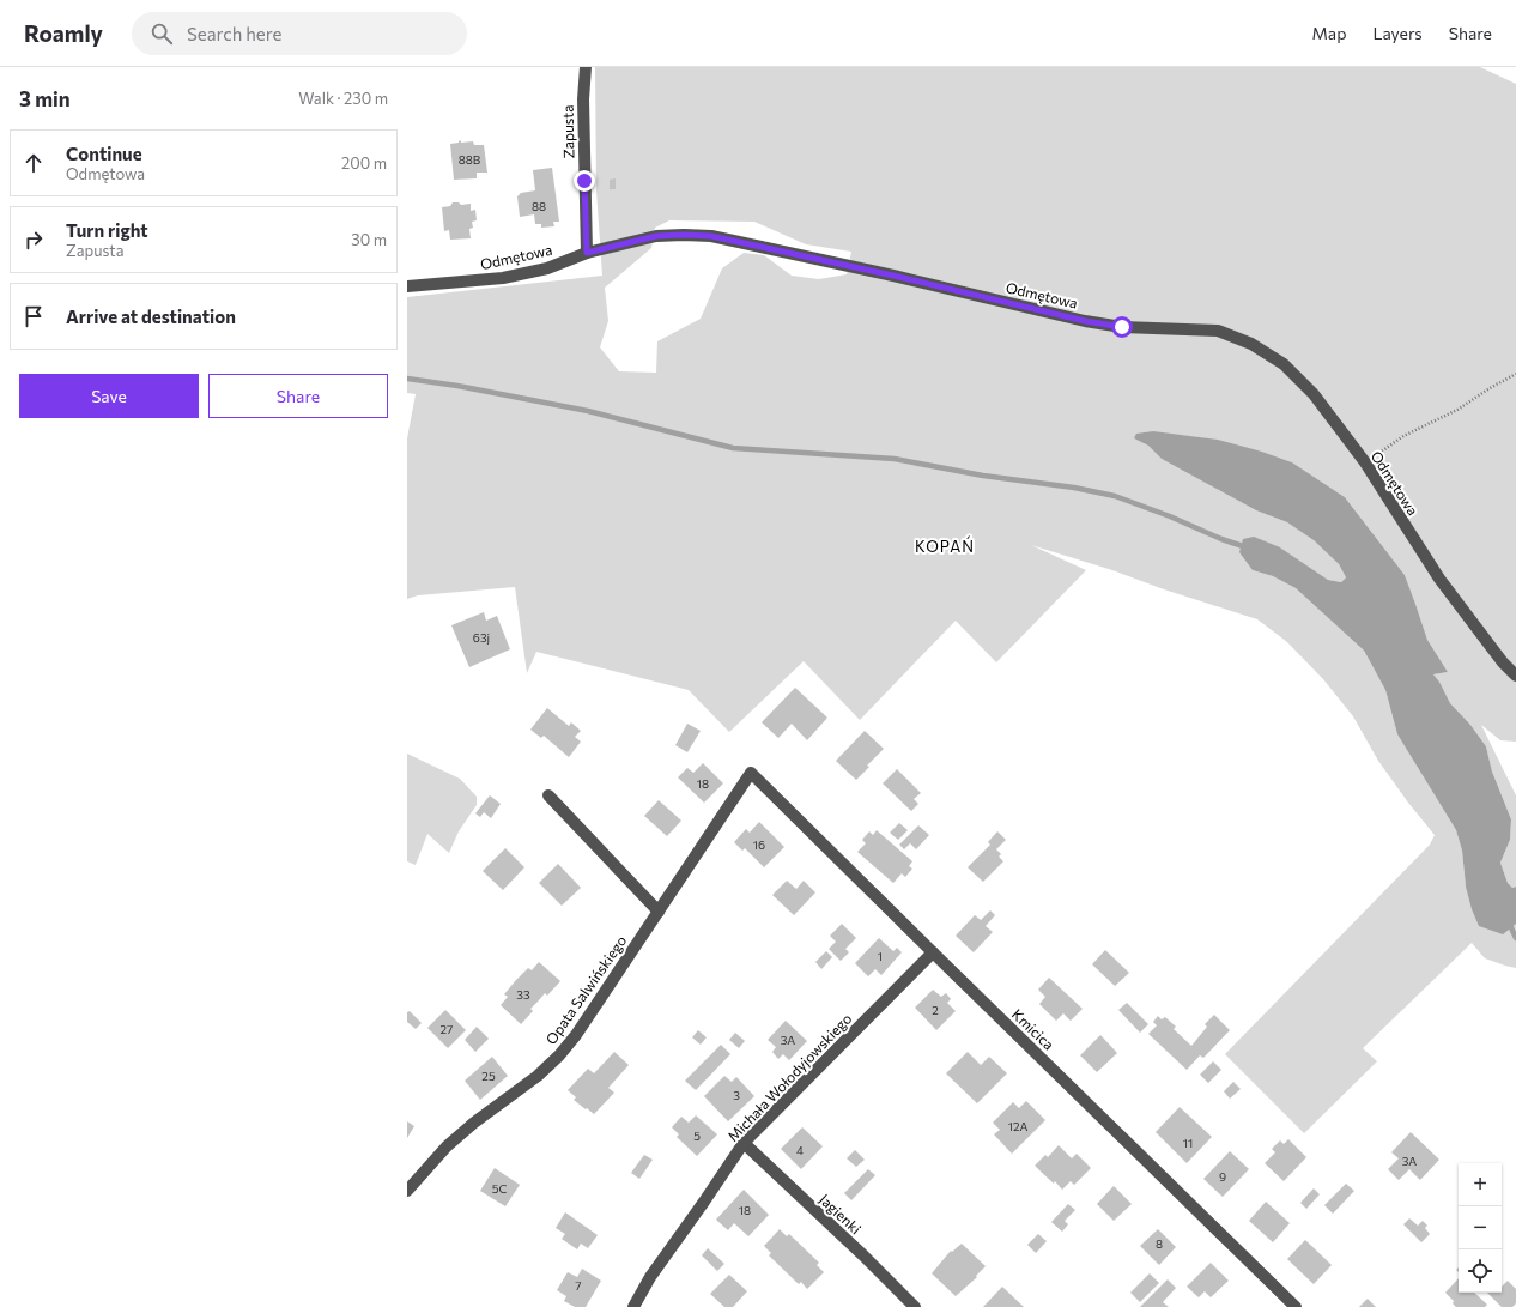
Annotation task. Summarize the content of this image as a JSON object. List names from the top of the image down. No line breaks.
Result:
{"streets":{"street":["Zapusta","Odmętowa","Opata Salwińskiego","Kmicica","Michała Wołodyjowskiego","Jagienki"]},"crossings":[["Zapusta","Odmętowa"],["Opata Salwińskiego","Kmicica"],["Kmicica","Michała Wołodyjowskiego"],["Michała Wołodyjowskiego","Jagienki"]],"districts":["KOPAŃ"],"house_numbers":["88B","88","63j","18","16","1","33","2","27","3A","25","3","12A","5","11","4","3A","9","5C","18","8","7"],"page":{"header":"Roamly","search":"Search here","nav":["Map","Layers","Share"],"heading":["3 min","Walk · 230 m"],"list":[["Continue","Odmętowa","200 m"],["Turn right","Zapusta","30 m"],"Arrive at destination"],"buttons":["Save","Share"],"map_buttons":["+","−"]}}
